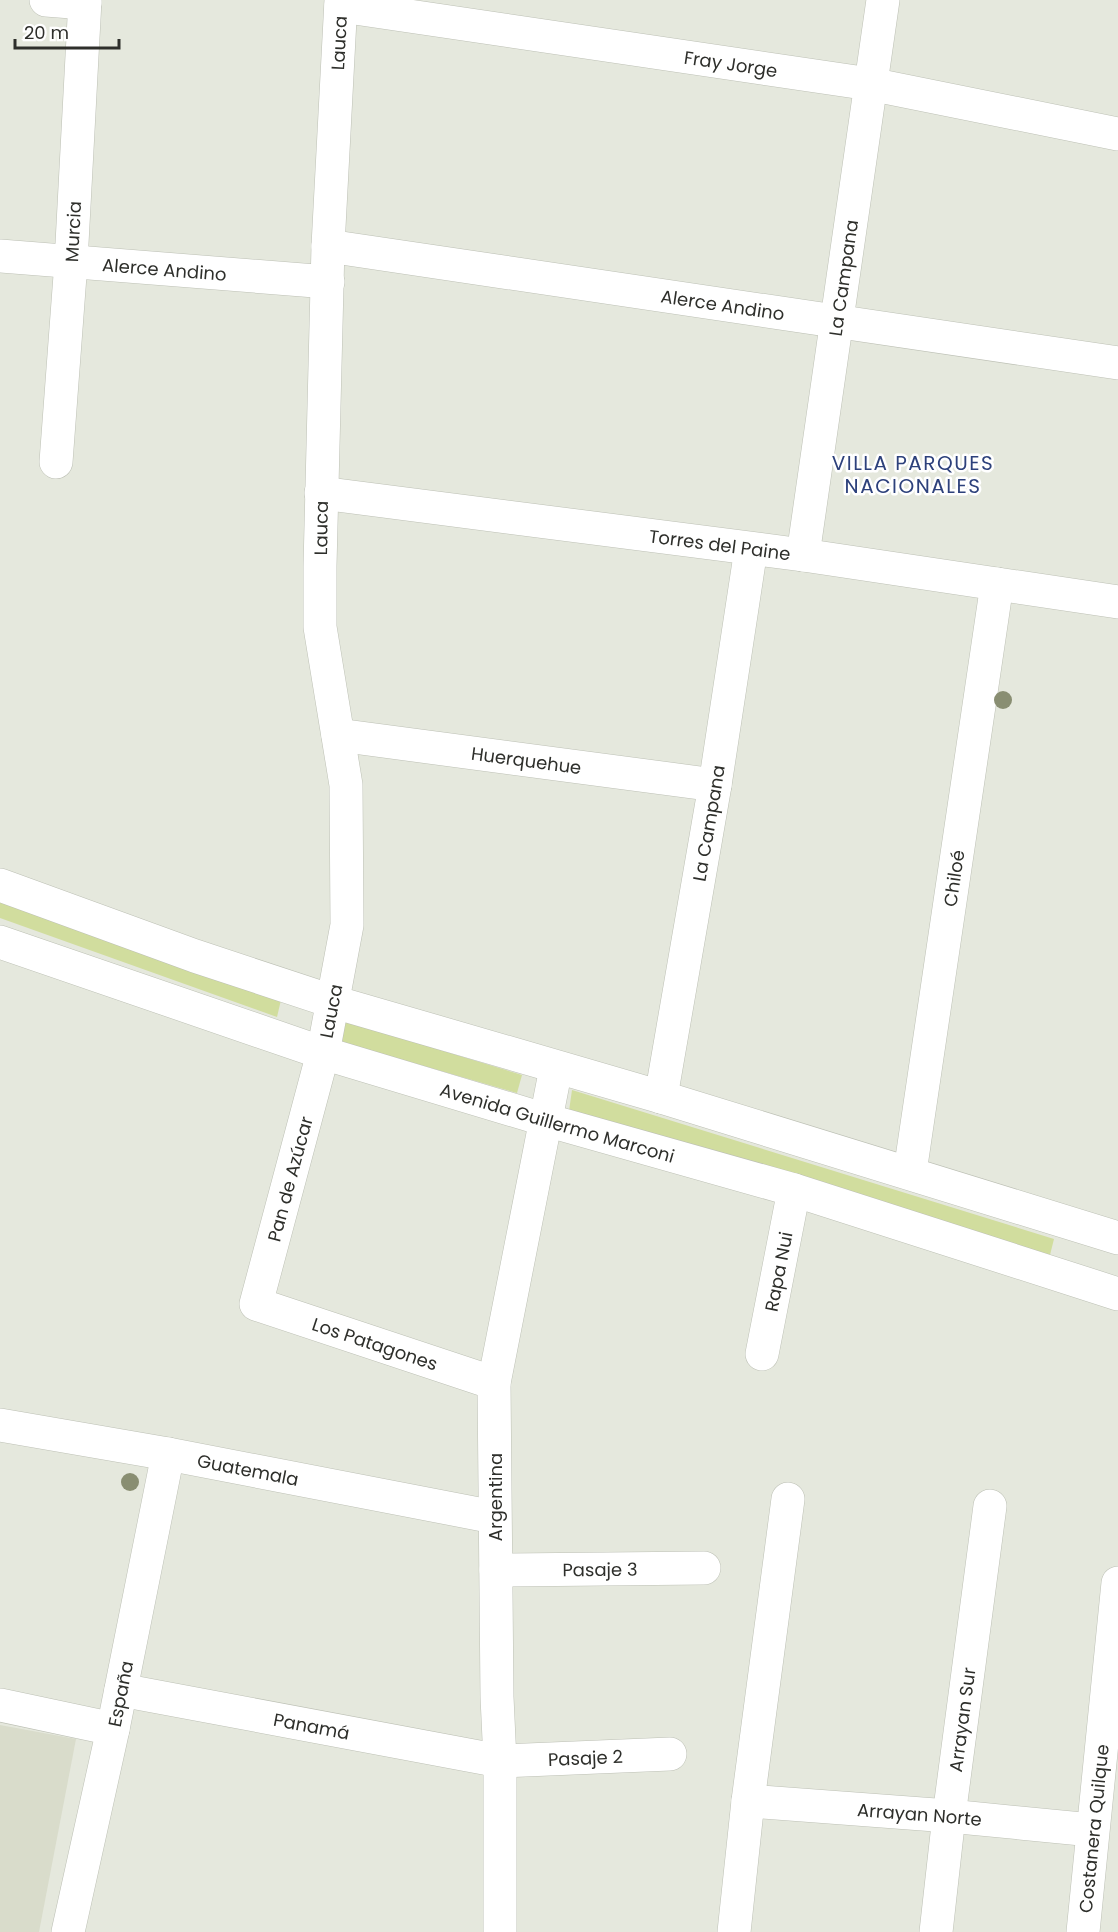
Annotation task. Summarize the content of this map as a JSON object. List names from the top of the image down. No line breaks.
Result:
{"streets":{"street":["Lauca","Fray Jorge","Murcia","Alerce Andino","La Campana","Torres del Paine","Huerquehue","Chiloé","Avenida Guillermo Marconi","Pan de Azúcar","Rapa Nui","Los Patagones","Guatemala","Argentina","Pasaje 3","España","Arrayan Sur","Panamá","Pasaje 2","Arrayan Norte","Costanera Quilque"]},"crossings":[["Lauca","Fray Jorge"],["Lauca","Alerce Andino"],["Lauca","Torres del Paine"],["Lauca","Huerquehue"],["Lauca","Avenida Guillermo Marconi"],["Lauca","Pan de Azúcar"],["Fray Jorge","La Campana"],["Murcia","Alerce Andino"],["Alerce Andino","La Campana"],["La Campana","Torres del Paine"],["La Campana","Huerquehue"],["Torres del Paine","Chiloé"],["Avenida Guillermo Marconi","Pan de Azúcar"],["Avenida Guillermo Marconi","Rapa Nui"],["Avenida Guillermo Marconi","Argentina"],["Pan de Azúcar","Los Patagones"],["Los Patagones","Argentina"],["Guatemala","Argentina"],["Guatemala","España"],["Argentina","Pasaje 3"],["Argentina","Panamá"],["Argentina","Pasaje 2"],["España","Panamá"],["Arrayan Sur","Arrayan Norte"],["Panamá","Pasaje 2"],["Arrayan Norte","Costanera Quilque"]],"districts":["VILLA PARQUES NACIONALES"],"scale_bar":"20 m"}
